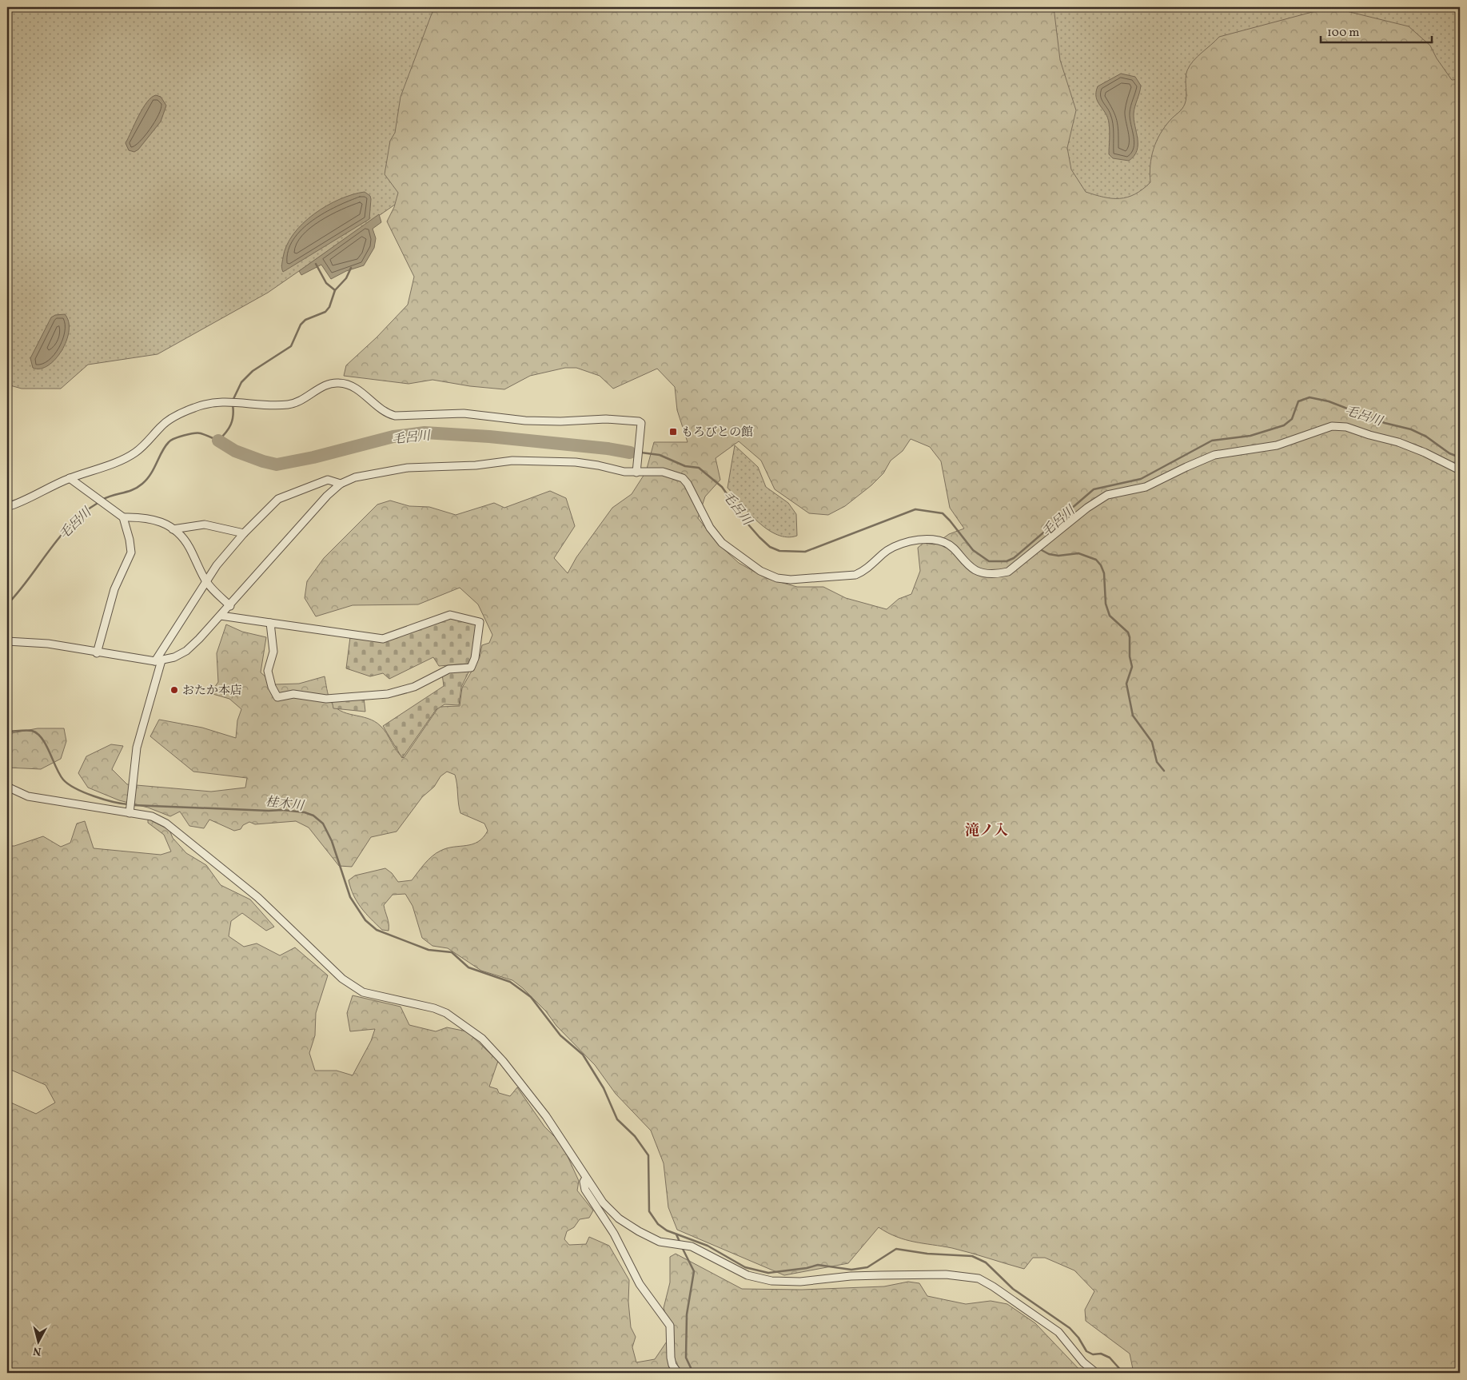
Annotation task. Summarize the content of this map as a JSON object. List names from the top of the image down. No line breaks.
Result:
{"districts":["滝ノ入"],"water":["毛呂川","桂木川"],"places":{"transit":["もろびとの館"],"other":["おたか本店"]},"scale_bar":"100 m","north":"bottom"}
